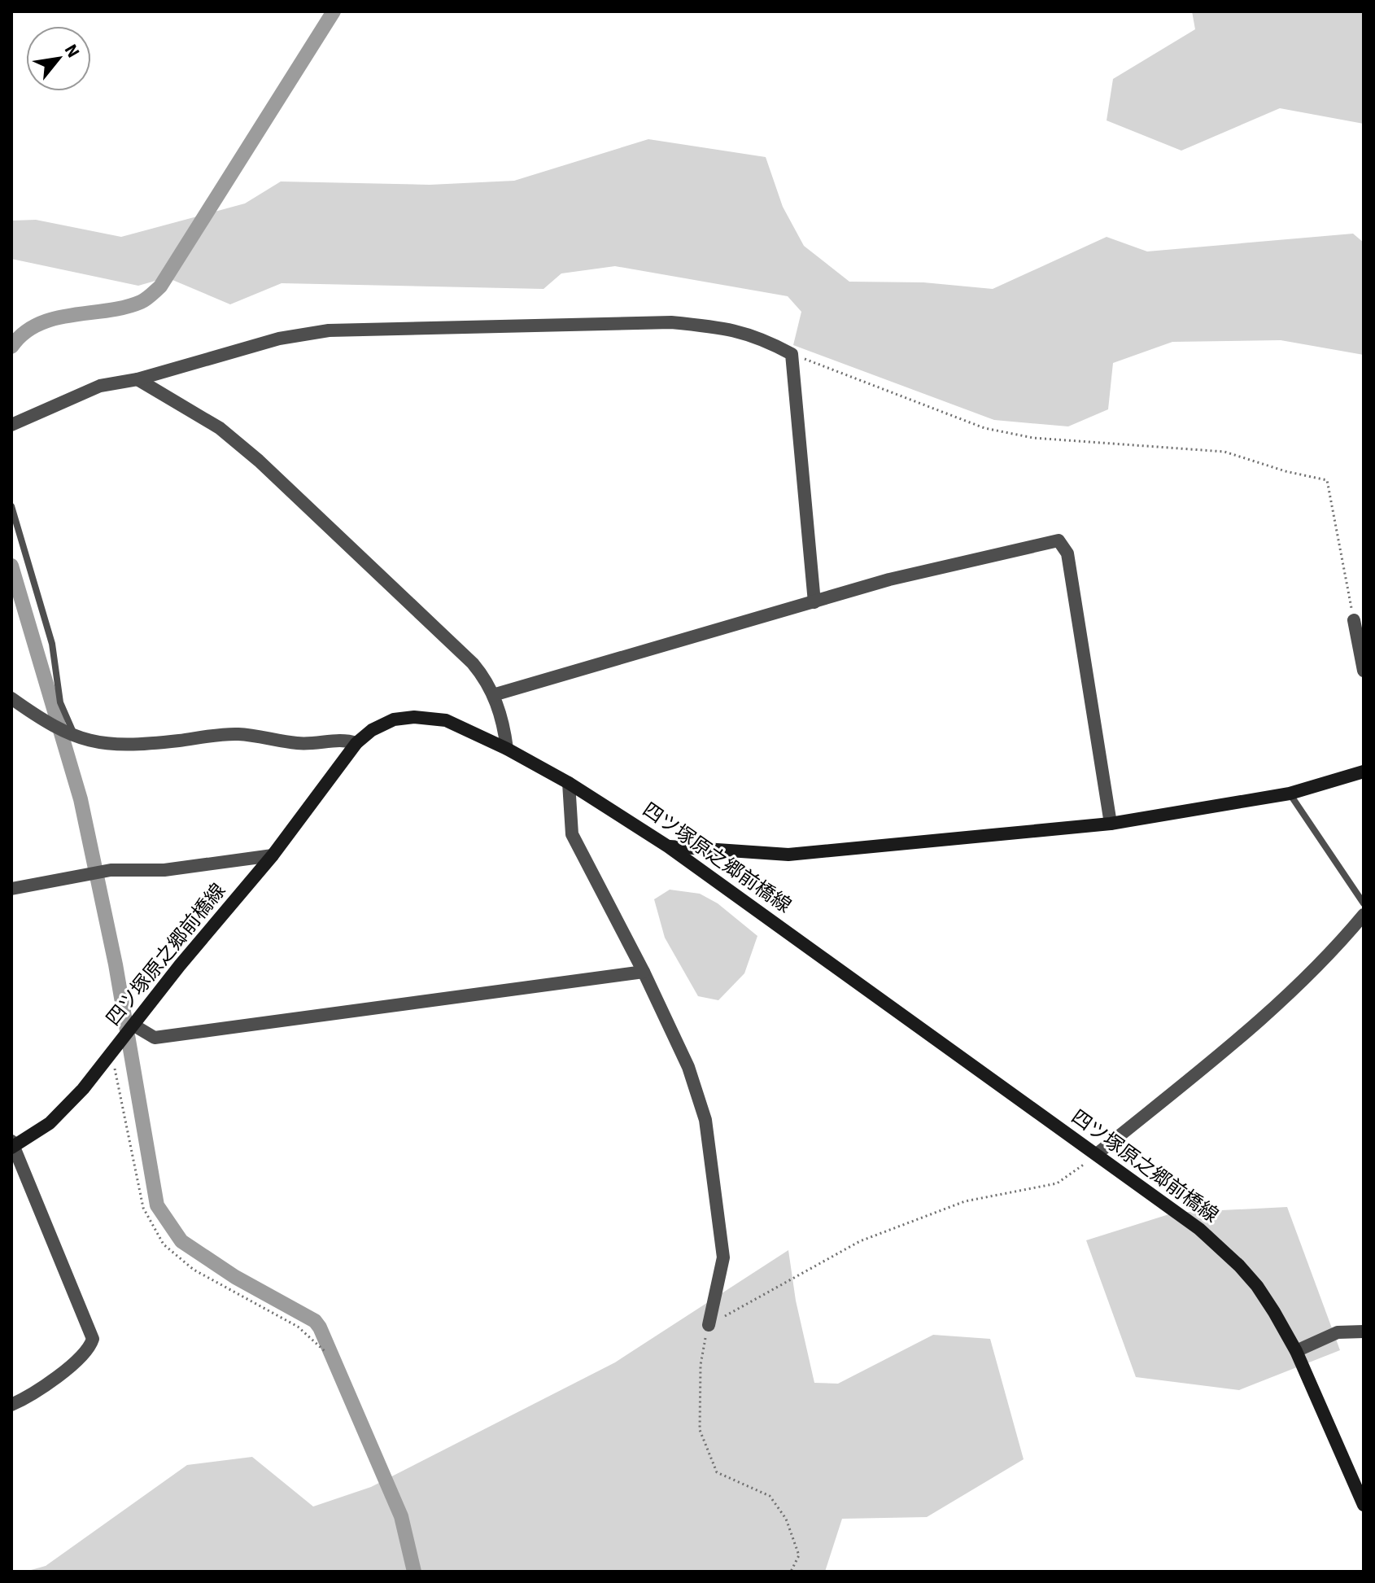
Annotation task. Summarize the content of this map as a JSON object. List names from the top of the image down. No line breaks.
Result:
{"streets":{"main road":["四ツ塚原之郷前橋線"]},"north":"top right"}
